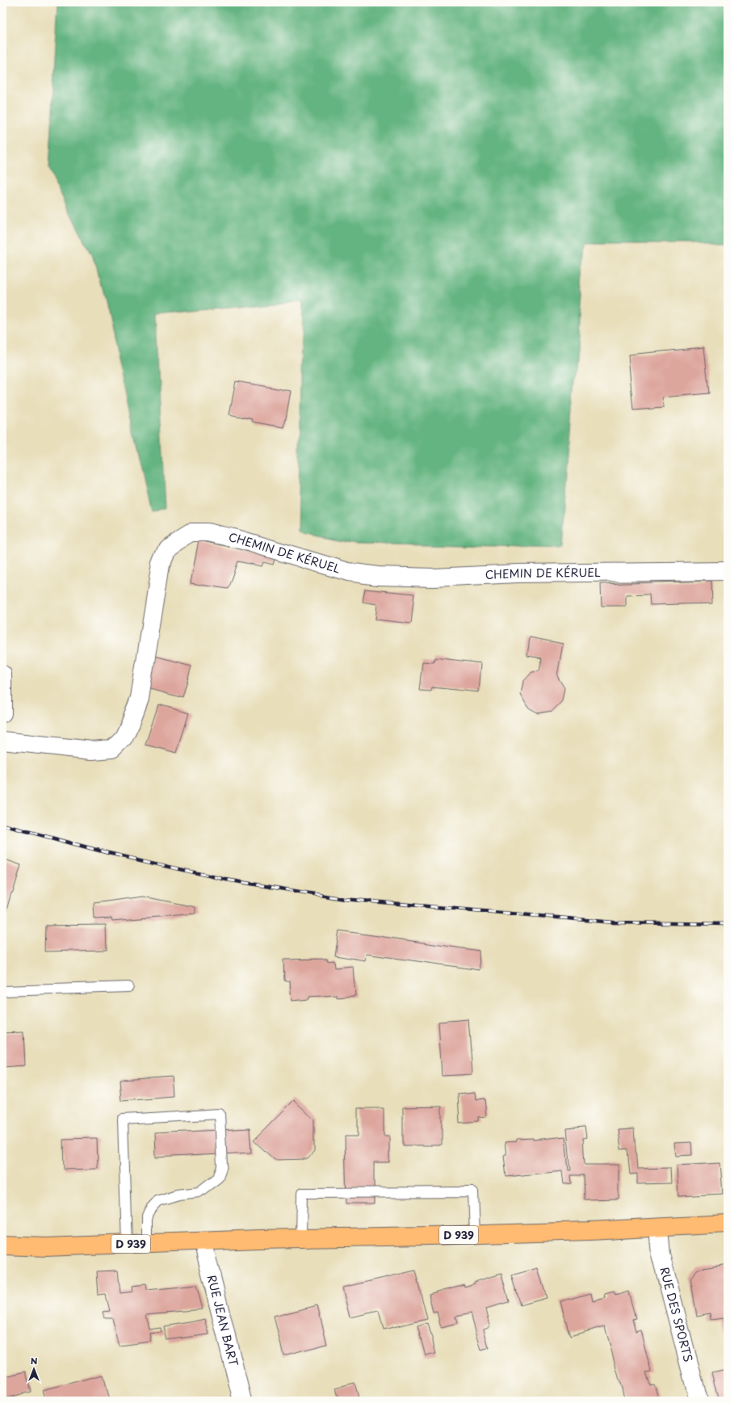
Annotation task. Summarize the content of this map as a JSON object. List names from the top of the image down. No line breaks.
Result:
{"streets":{"main road":["D 939"],"street":["CHEMIN DE KÉRUEL","RUE DES SPORTS","RUE JEAN BART"]},"crossings":[["D 939","RUE DES SPORTS"],["D 939","RUE JEAN BART"]],"north":"top"}
